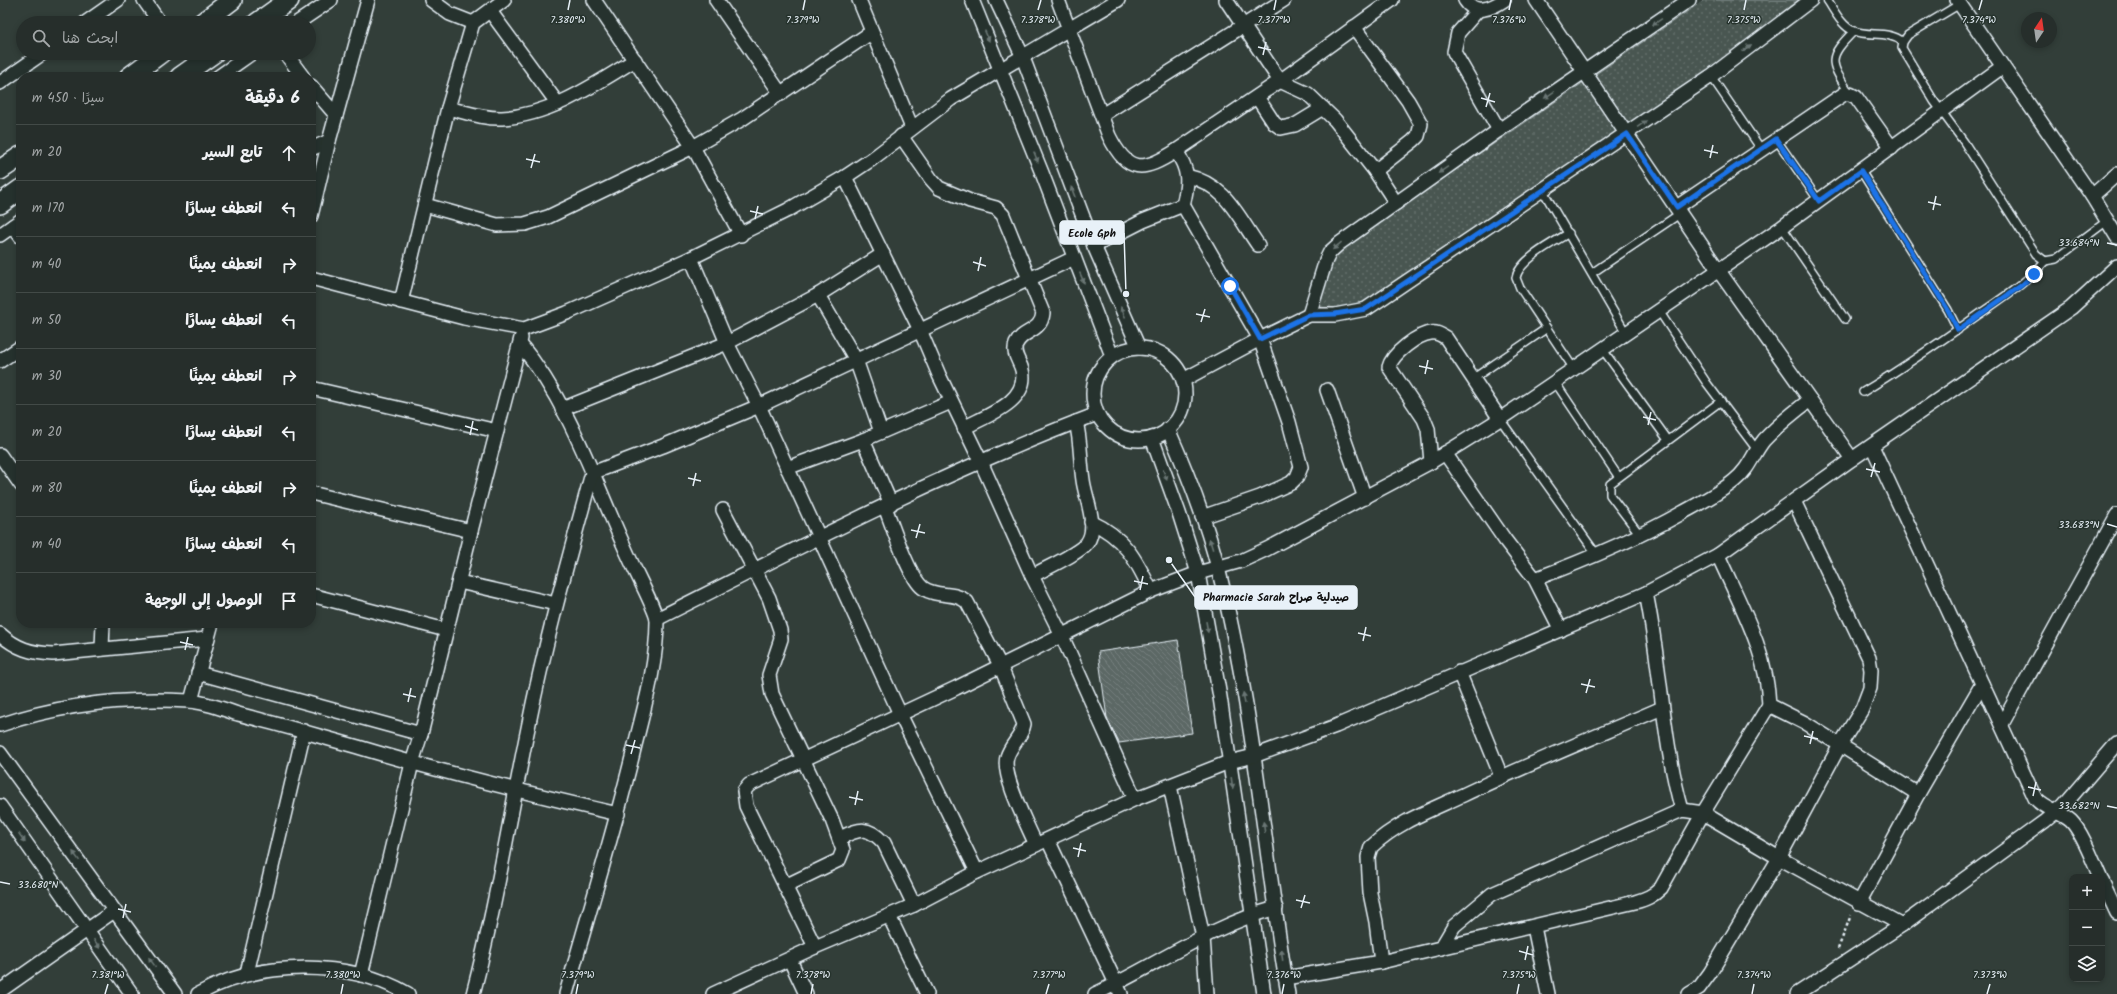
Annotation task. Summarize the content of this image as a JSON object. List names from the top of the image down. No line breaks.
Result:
{"places":["Ecole Gph","Pharmacie Sarah صيدلية صراح"],"north":"top","page":{"search":"ابحث هنا","heading":["6 دقيقة","سيرًا · 450 m"],"list":[["تابع السير","20 m"],["انعطف يسارًا","170 m"],["انعطف يمينًا","40 m"],["انعطف يسارًا","50 m"],["انعطف يمينًا","30 m"],["انعطف يسارًا","20 m"],["انعطف يمينًا","80 m"],["انعطف يسارًا","40 m"],"الوصول إلى الوجهة"],"map_buttons":["+","−"]},"coordinates":["7.380°W","7.379°W","7.378°W","7.377°W","7.376°W","7.375°W","7.374°W","33.684°N","33.683°N","33.682°N","33.680°N","7.381°W","7.373°W"]}
